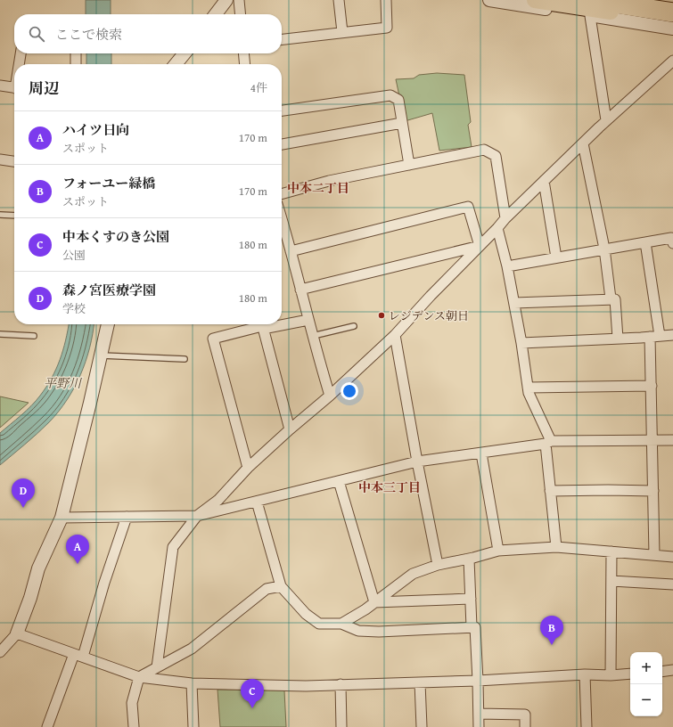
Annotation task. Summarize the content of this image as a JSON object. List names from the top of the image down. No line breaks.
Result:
{"districts":["中本二丁目","中本三丁目"],"water":["平野川"],"places":["レジデンス朝日"],"page":{"search":"ここで検索","heading":["周辺","4件"],"list":[{"mark":"A","name":"ハイツ日向","note":"スポット","value":"170 m"},{"mark":"B","name":"フォーユー緑橋","note":"スポット","value":"170 m"},{"mark":"C","name":"中本くすのき公園","note":"公園","value":"180 m"},{"mark":"D","name":"森ノ宮医療学園","note":"学校","value":"180 m"}],"pins":["D","A","B","C"],"map_buttons":["+","−"]}}
